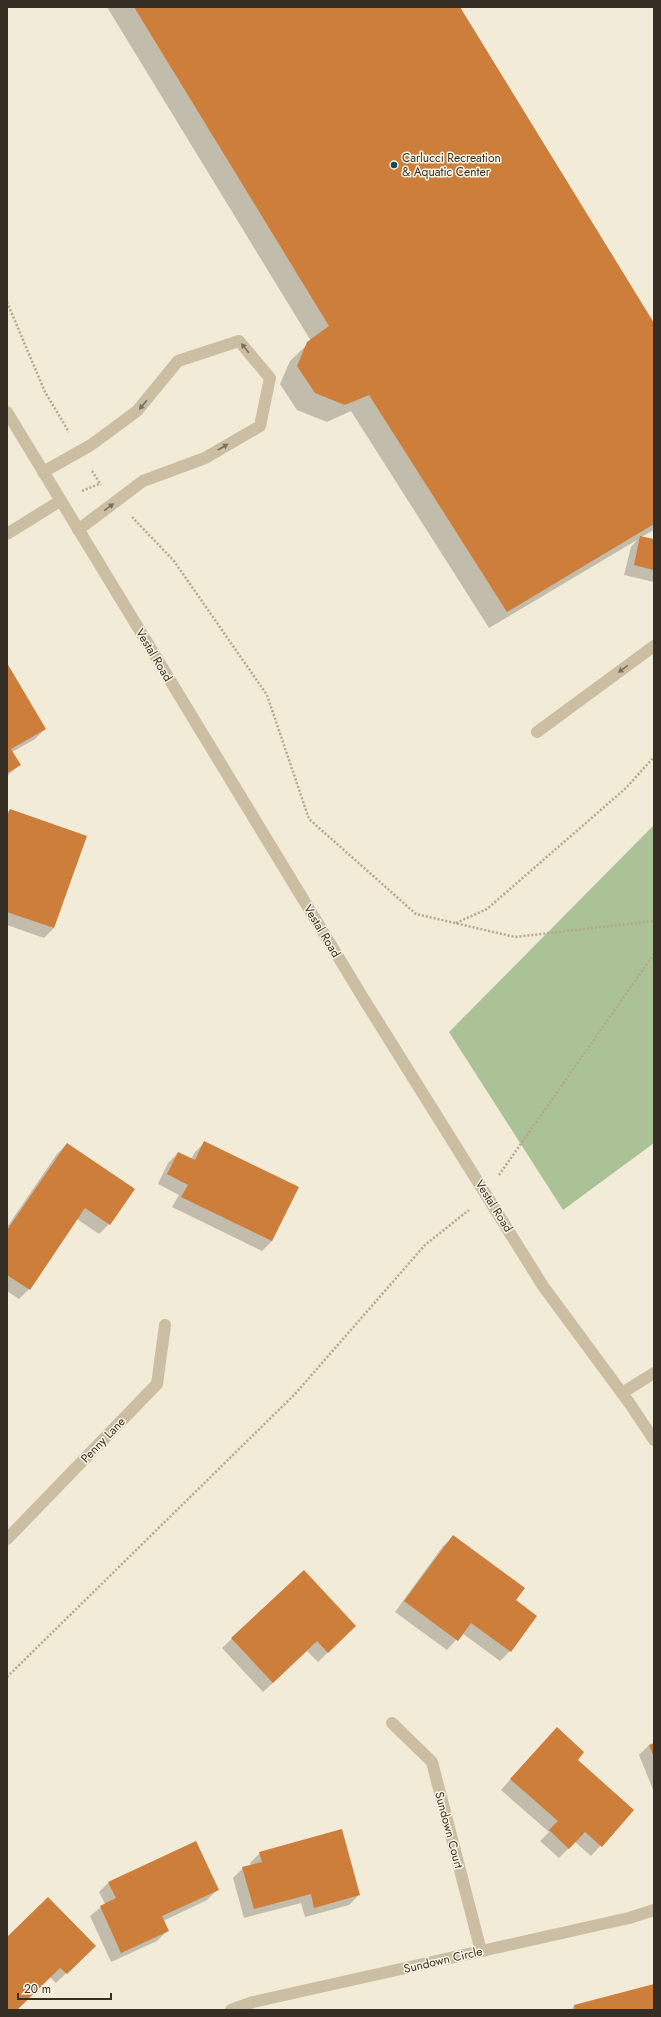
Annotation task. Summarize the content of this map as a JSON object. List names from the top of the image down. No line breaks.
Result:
{"streets":{"street":["Vestal Road","Penny Lane","Sundown Court","Sundown Circle"]},"crossings":[["Sundown Court","Sundown Circle"]],"places":["Carlucci Recreation & Aquatic Center"],"scale_bar":"20 m"}
